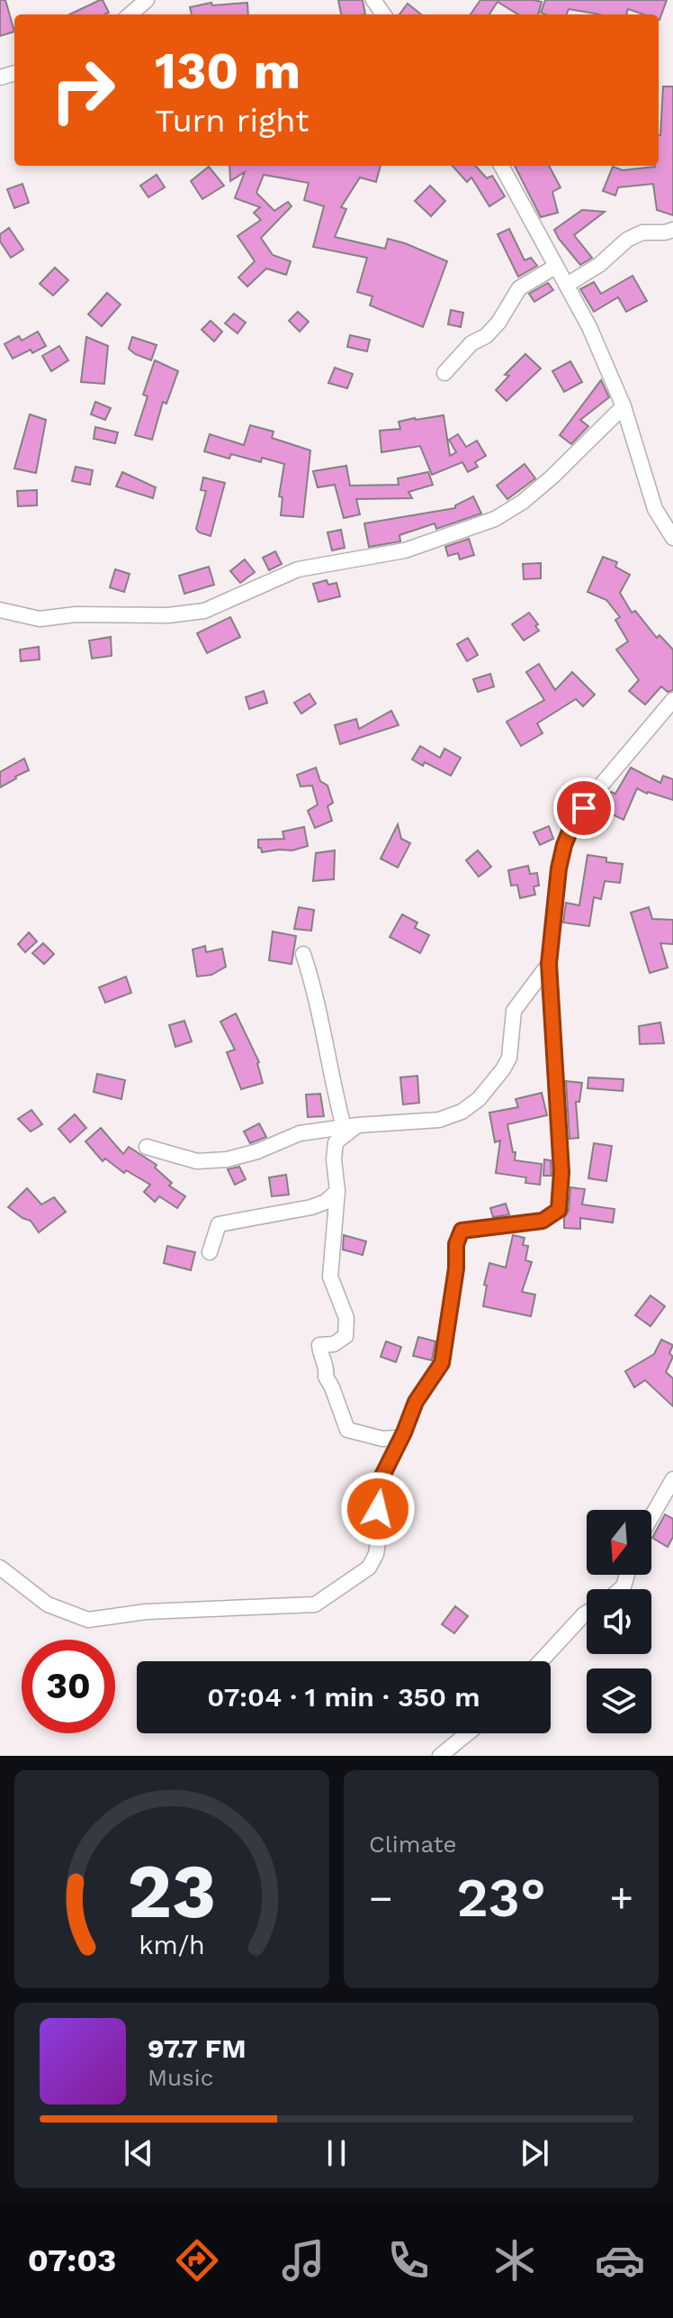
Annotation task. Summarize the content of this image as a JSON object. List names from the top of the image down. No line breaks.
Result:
{"north":"bottom","page":{"turn":["130 m","Turn right"],"limit":"30","trip":"07:04 · 1 min · 350 m","tile":"Climate","heat":["−","23°","+"],"song":["97.7 FM","Music"],"tabs":"07:03","gauge":["23","km/h"]}}
